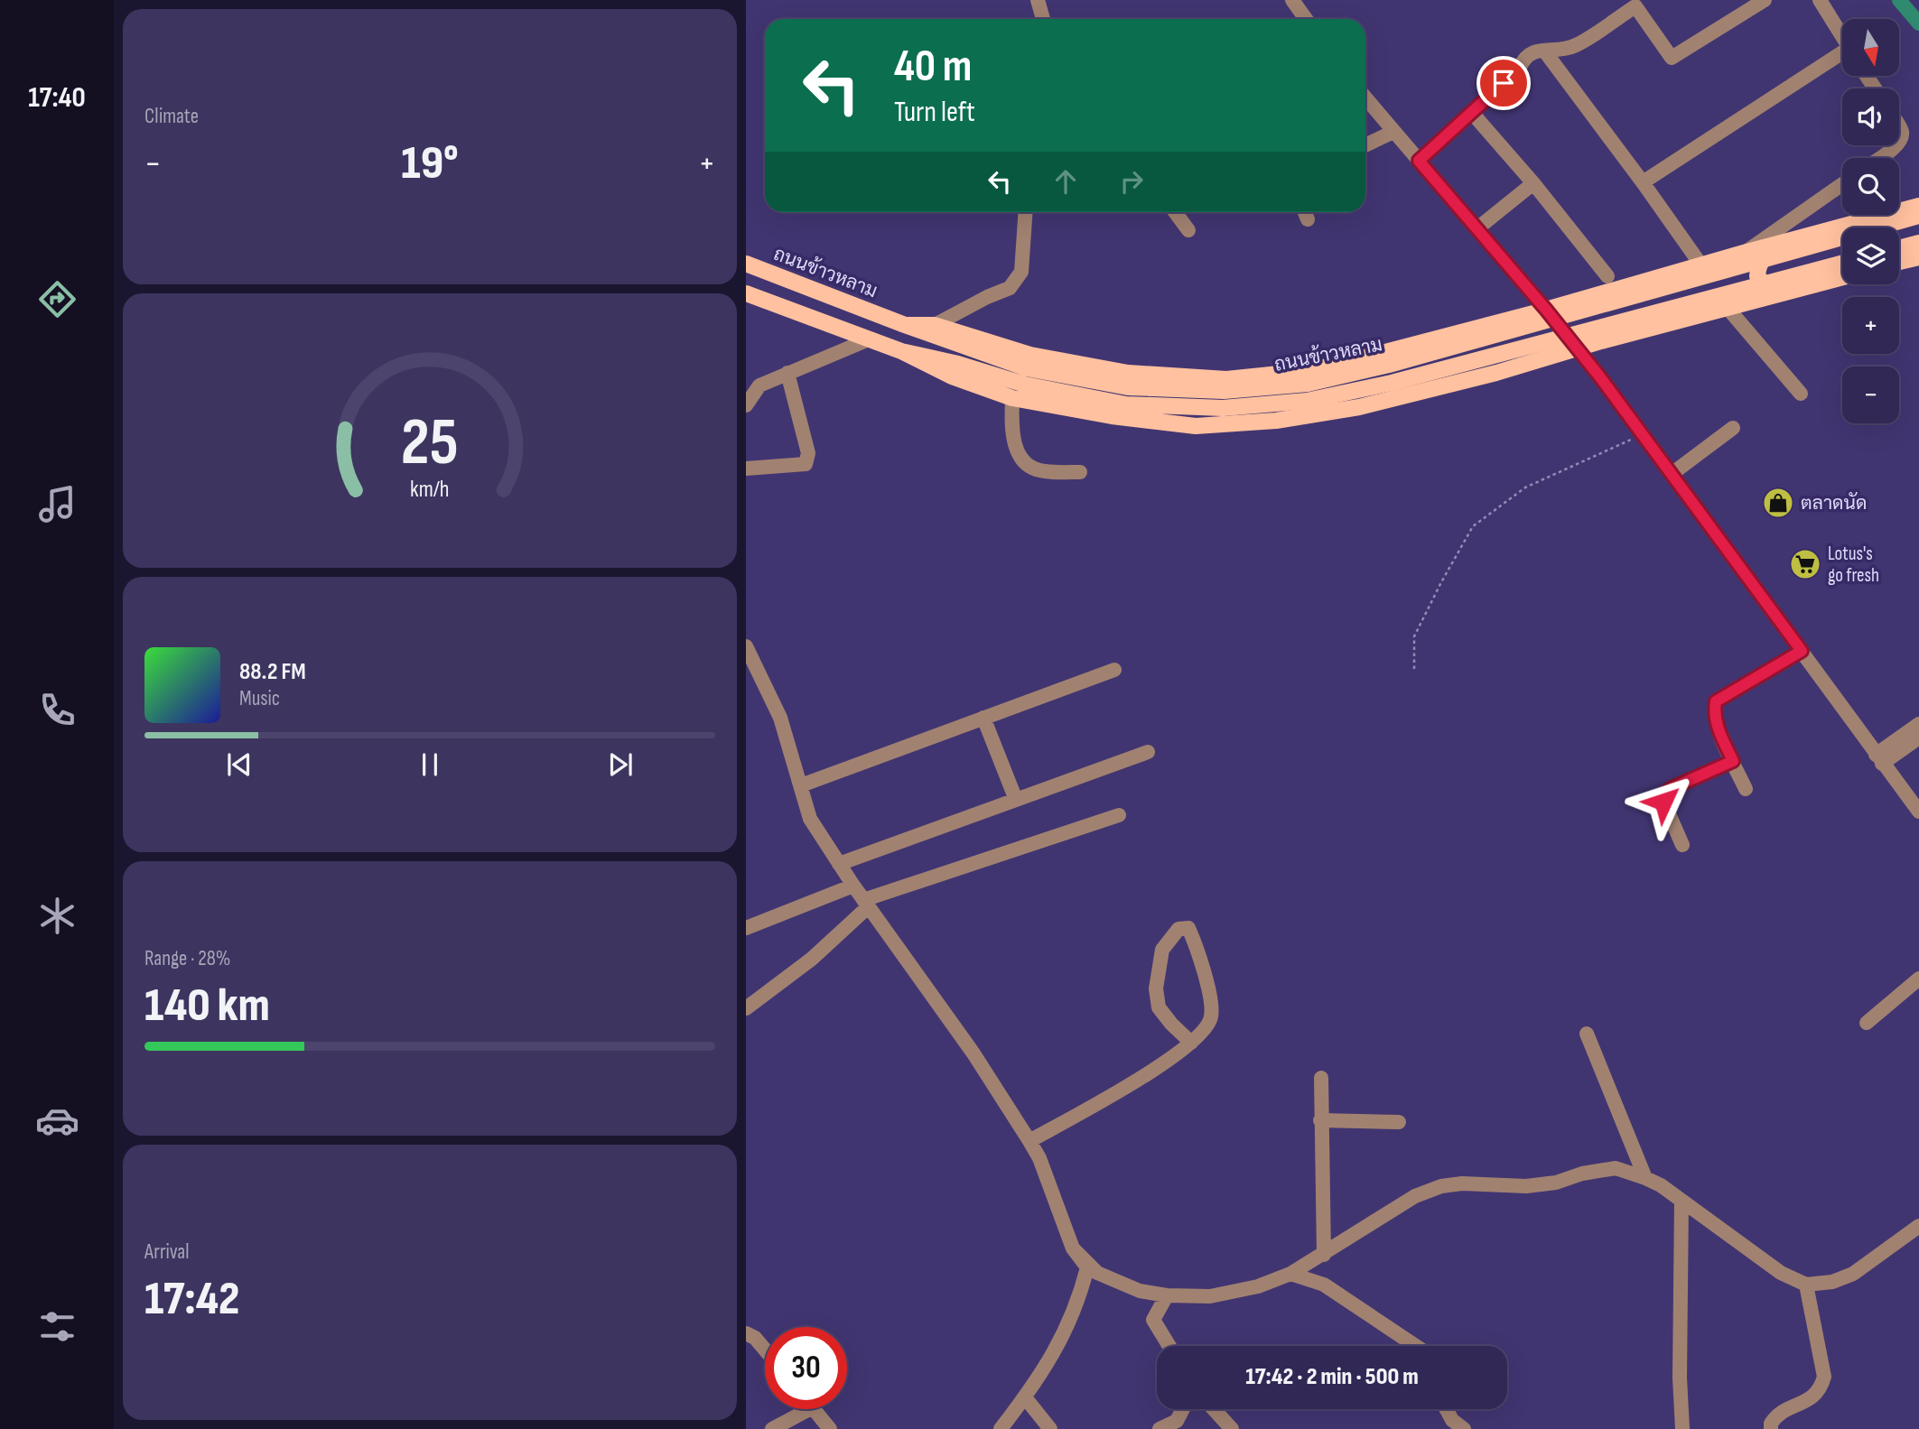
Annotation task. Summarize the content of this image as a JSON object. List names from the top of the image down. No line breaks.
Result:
{"streets":{"main road":["ถนนข้าวหลาม"]},"places":{"shop":["ตลาดนัด"],"supermarket":["Lotus's go fresh"]},"north":"bottom","page":{"tabs":"17:40","tile":["Climate",["Range · 28%","140 km"],["Arrival","17:42"]],"map_buttons":["+","−"],"turn":["40 m","Turn left"],"heat":["−","19°","+"],"song":["88.2 FM","Music"],"limit":"30","trip":"17:42 · 2 min · 500 m","gauge":["25","km/h"]}}
